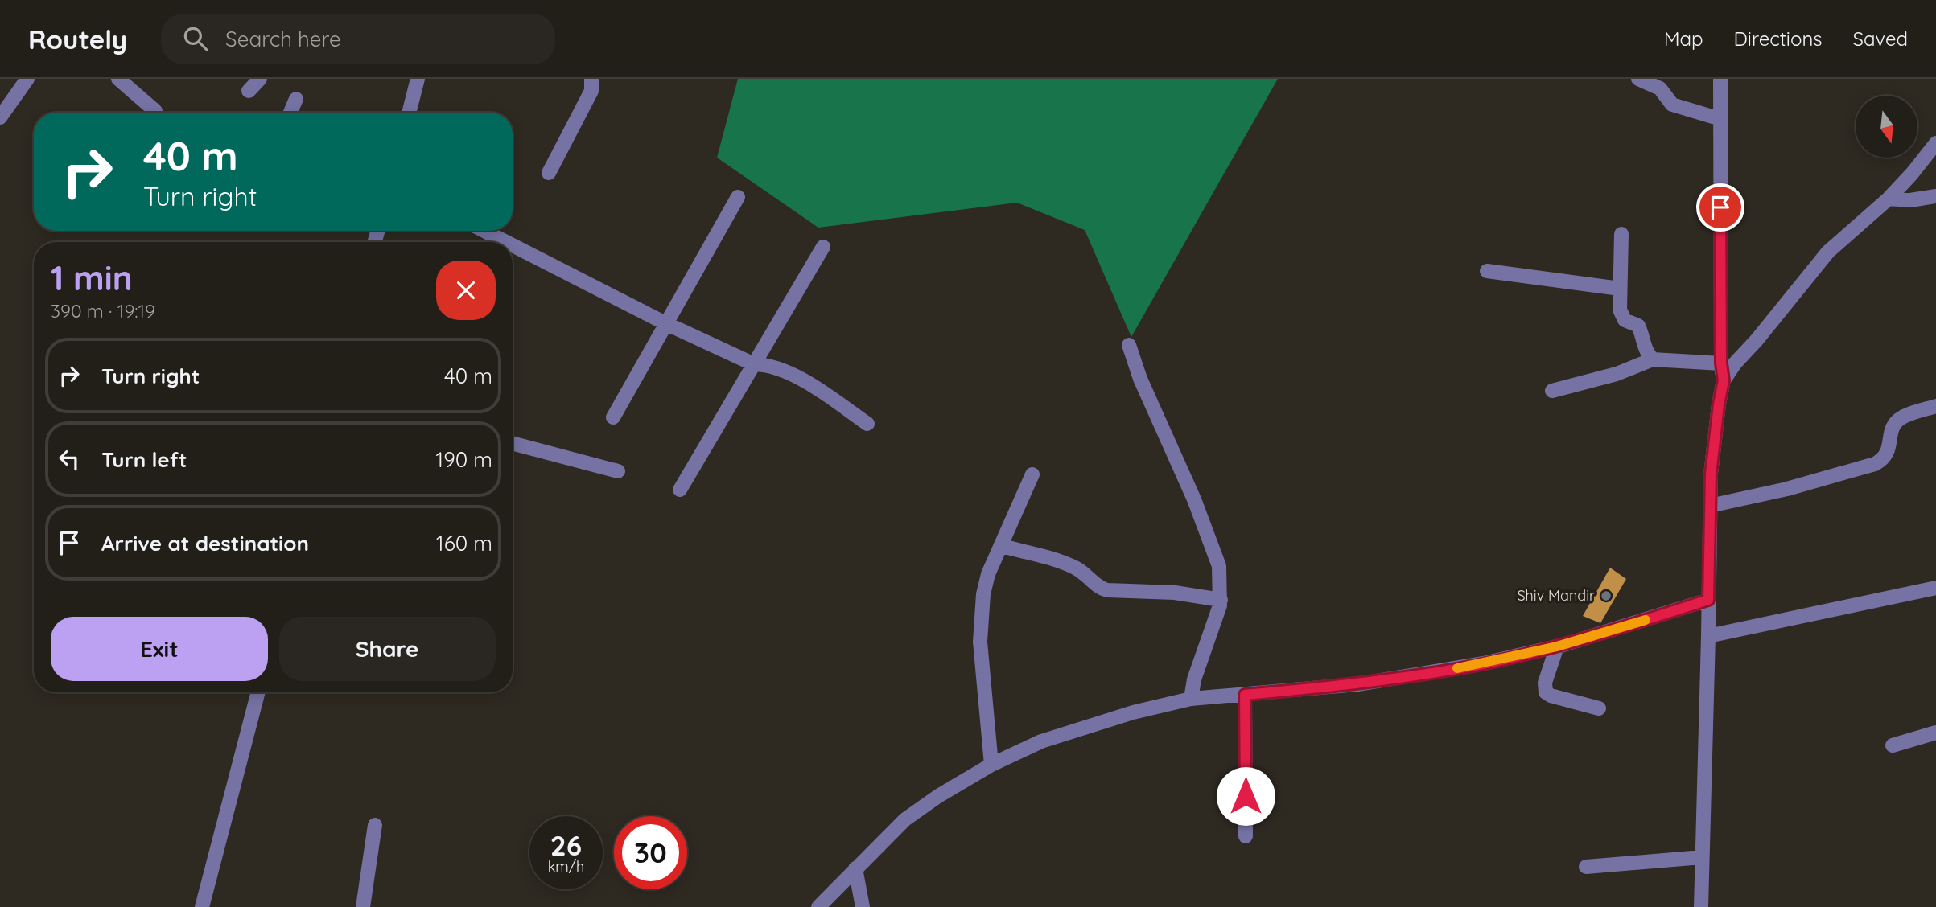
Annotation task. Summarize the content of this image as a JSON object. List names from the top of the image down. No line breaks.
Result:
{"places":["Shiv Mandir"],"north":"bottom","page":{"header":"Routely","search":"Search here","nav":["Map","Directions","Saved"],"turn":["40 m","Turn right"],"heading":["1 min","390 m · 19:19"],"list":[{"name":"Turn right","value":"40 m"},{"name":"Turn left","value":"190 m"},{"name":"Arrive at destination","value":"160 m"}],"buttons":["Exit","Share"],"speed":"26 km/h","limit":"30"}}
